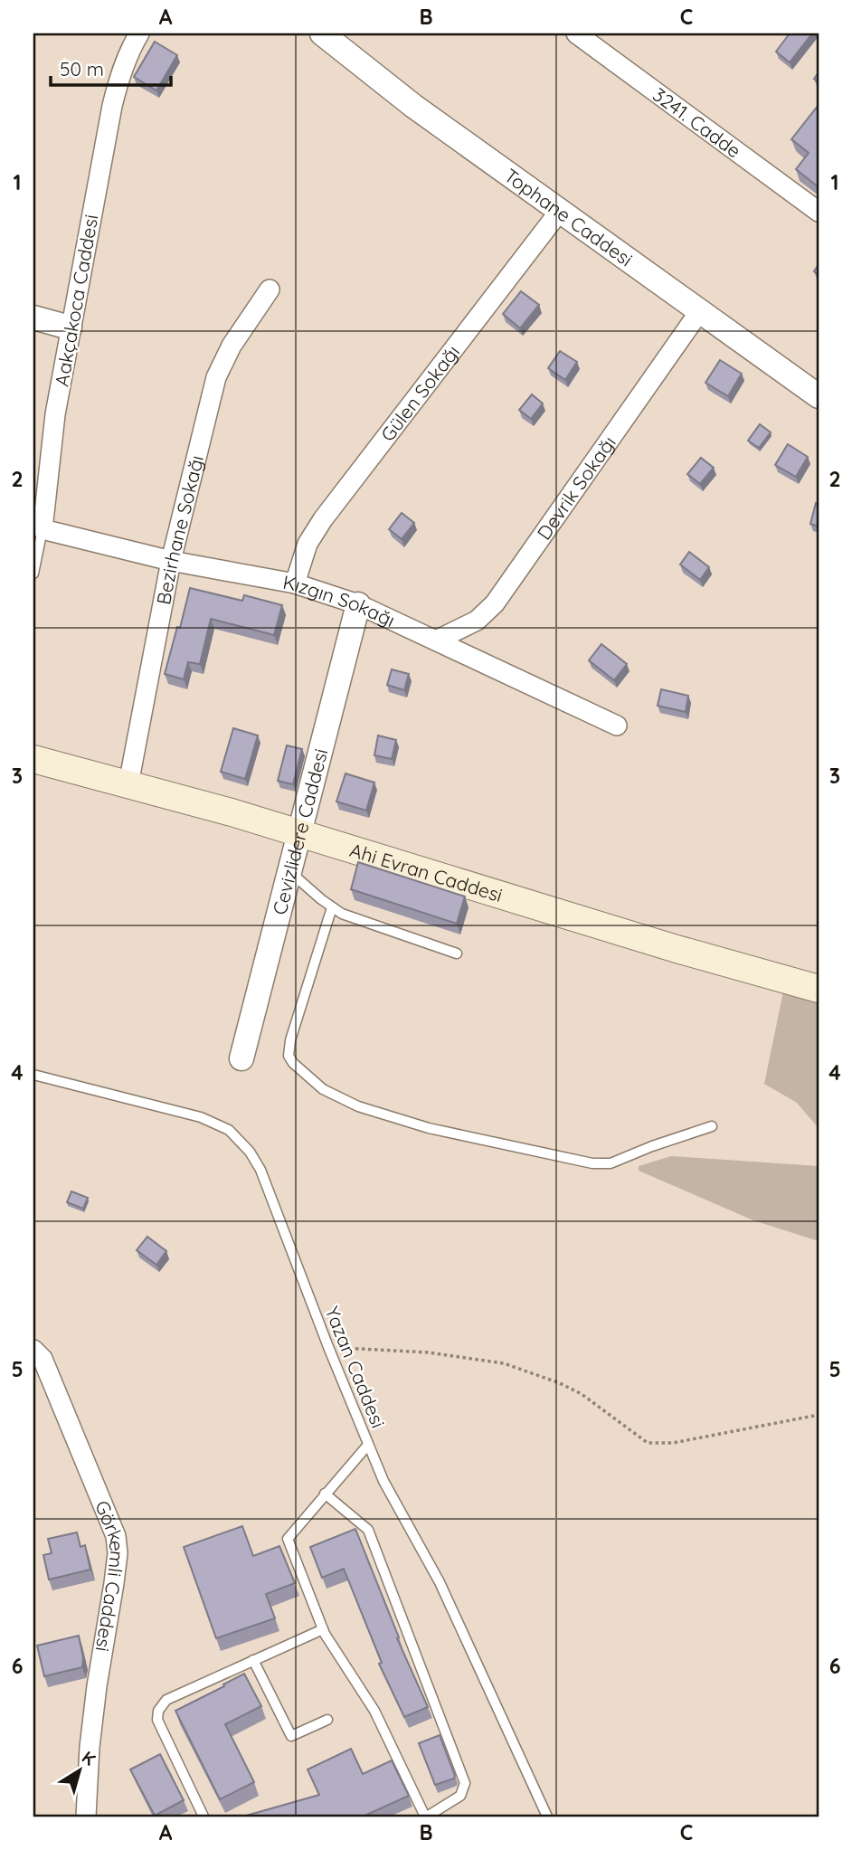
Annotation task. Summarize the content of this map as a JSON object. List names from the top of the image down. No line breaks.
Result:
{"streets":{"main road":["Ahi Evran Caddesi"],"street":["3241. Cadde","Tophane Caddesi","Aakçakoca Caddesi","Gülen Sokağı","Devrik Sokağı","Bezirhane Sokağı","Kızgın Sokağı","Cevizlidere Caddesi","Görkemli Caddesi"],"lane":["Yazan Caddesi"]},"crossings":[["Tophane Caddesi","Gülen Sokağı"],["Tophane Caddesi","Devrik Sokağı"],["Aakçakoca Caddesi","Kızgın Sokağı"],["Gülen Sokağı","Kızgın Sokağı"],["Devrik Sokağı","Kızgın Sokağı"],["Bezirhane Sokağı","Kızgın Sokağı"],["Bezirhane Sokağı","Ahi Evran Caddesi"],["Kızgın Sokağı","Cevizlidere Caddesi"],["Cevizlidere Caddesi","Ahi Evran Caddesi"]],"scale_bar":"50 m","north":"top right","grid":{"columns":["A","B","C"],"rows":["1","2","3","4","5","6"]}}
